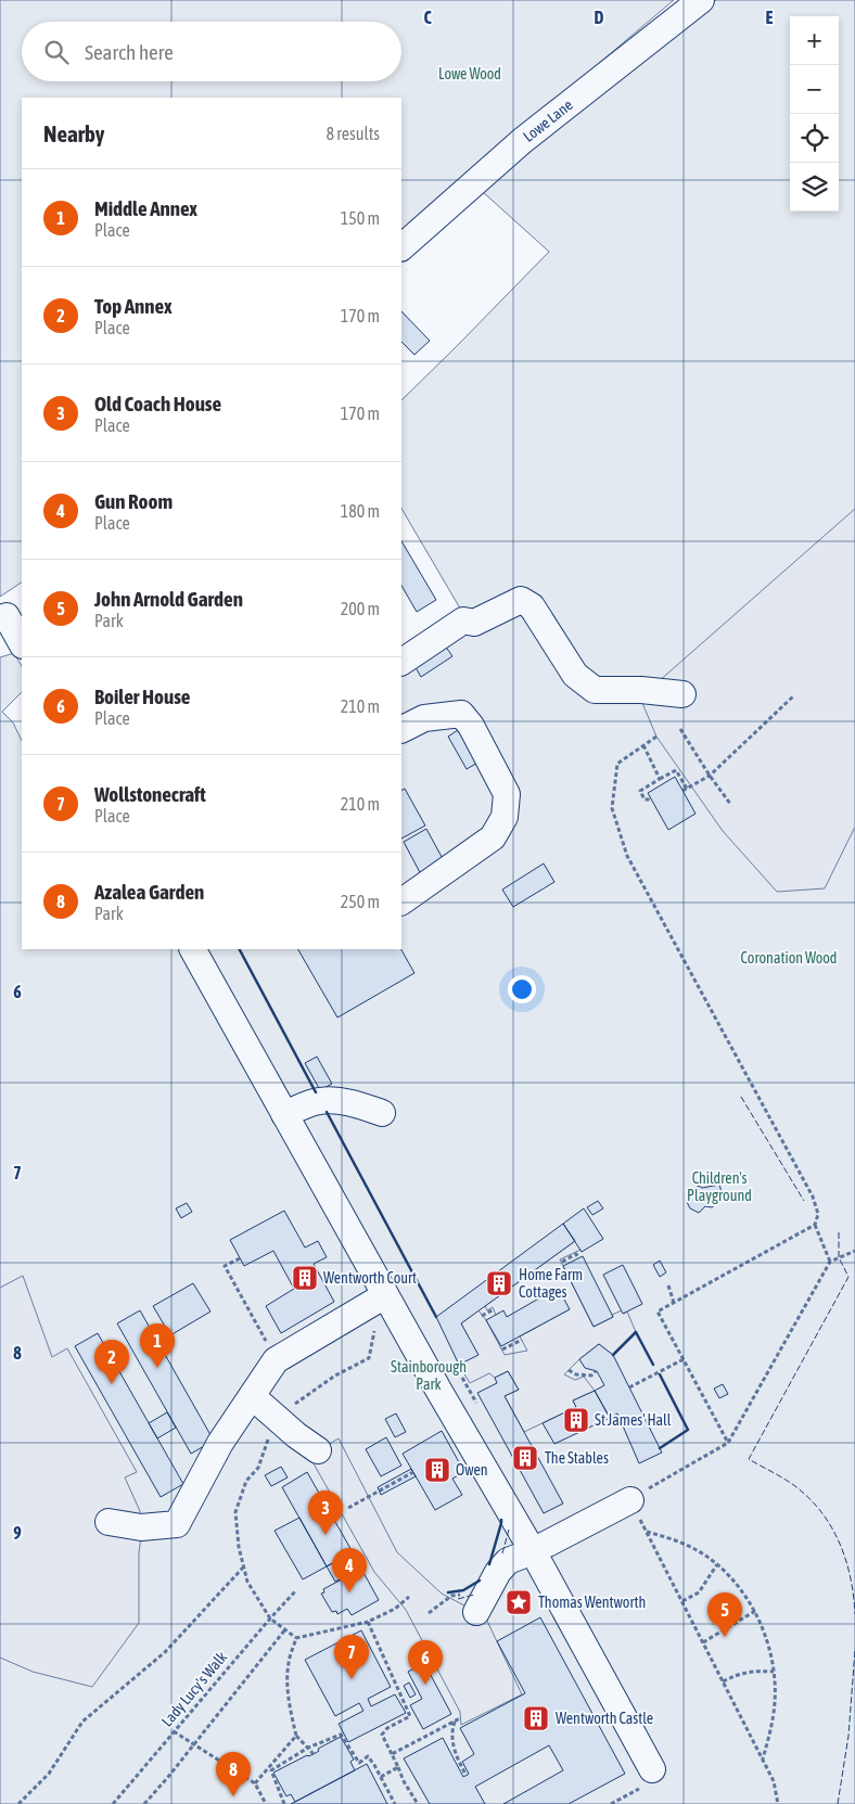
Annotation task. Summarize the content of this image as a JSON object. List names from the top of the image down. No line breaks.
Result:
{"streets":{"street":["Lowe Lane"],"path":["Lady Lucy's Walk"]},"parks":["Lowe Wood","Coronation Wood","Children's Playground","Stainborough Park"],"places":{"building":["Wentworth Court","Home Farm Cottages","St James' Hall","The Stables","Owen","Wentworth Castle"],"place":["Thomas Wentworth"]},"page":{"map_buttons":["+","−"],"search":"Search here","heading":["Nearby","8 results"],"list":[{"mark":"1","name":"Middle Annex","note":"Place","value":"150 m"},{"mark":"2","name":"Top Annex","note":"Place","value":"170 m"},{"mark":"3","name":"Old Coach House","note":"Place","value":"170 m"},{"mark":"4","name":"Gun Room","note":"Place","value":"180 m"},{"mark":"5","name":"John Arnold Garden","note":"Park","value":"200 m"},{"mark":"6","name":"Boiler House","note":"Place","value":"210 m"},{"mark":"7","name":"Wollstonecraft","note":"Place","value":"210 m"},{"mark":"8","name":"Azalea Garden","note":"Park","value":"250 m"}],"pins":["1","2","3","4","5","7","6","8"]},"grid":{"columns":["C","D","E"],"rows":["6","7","8","9"]}}
